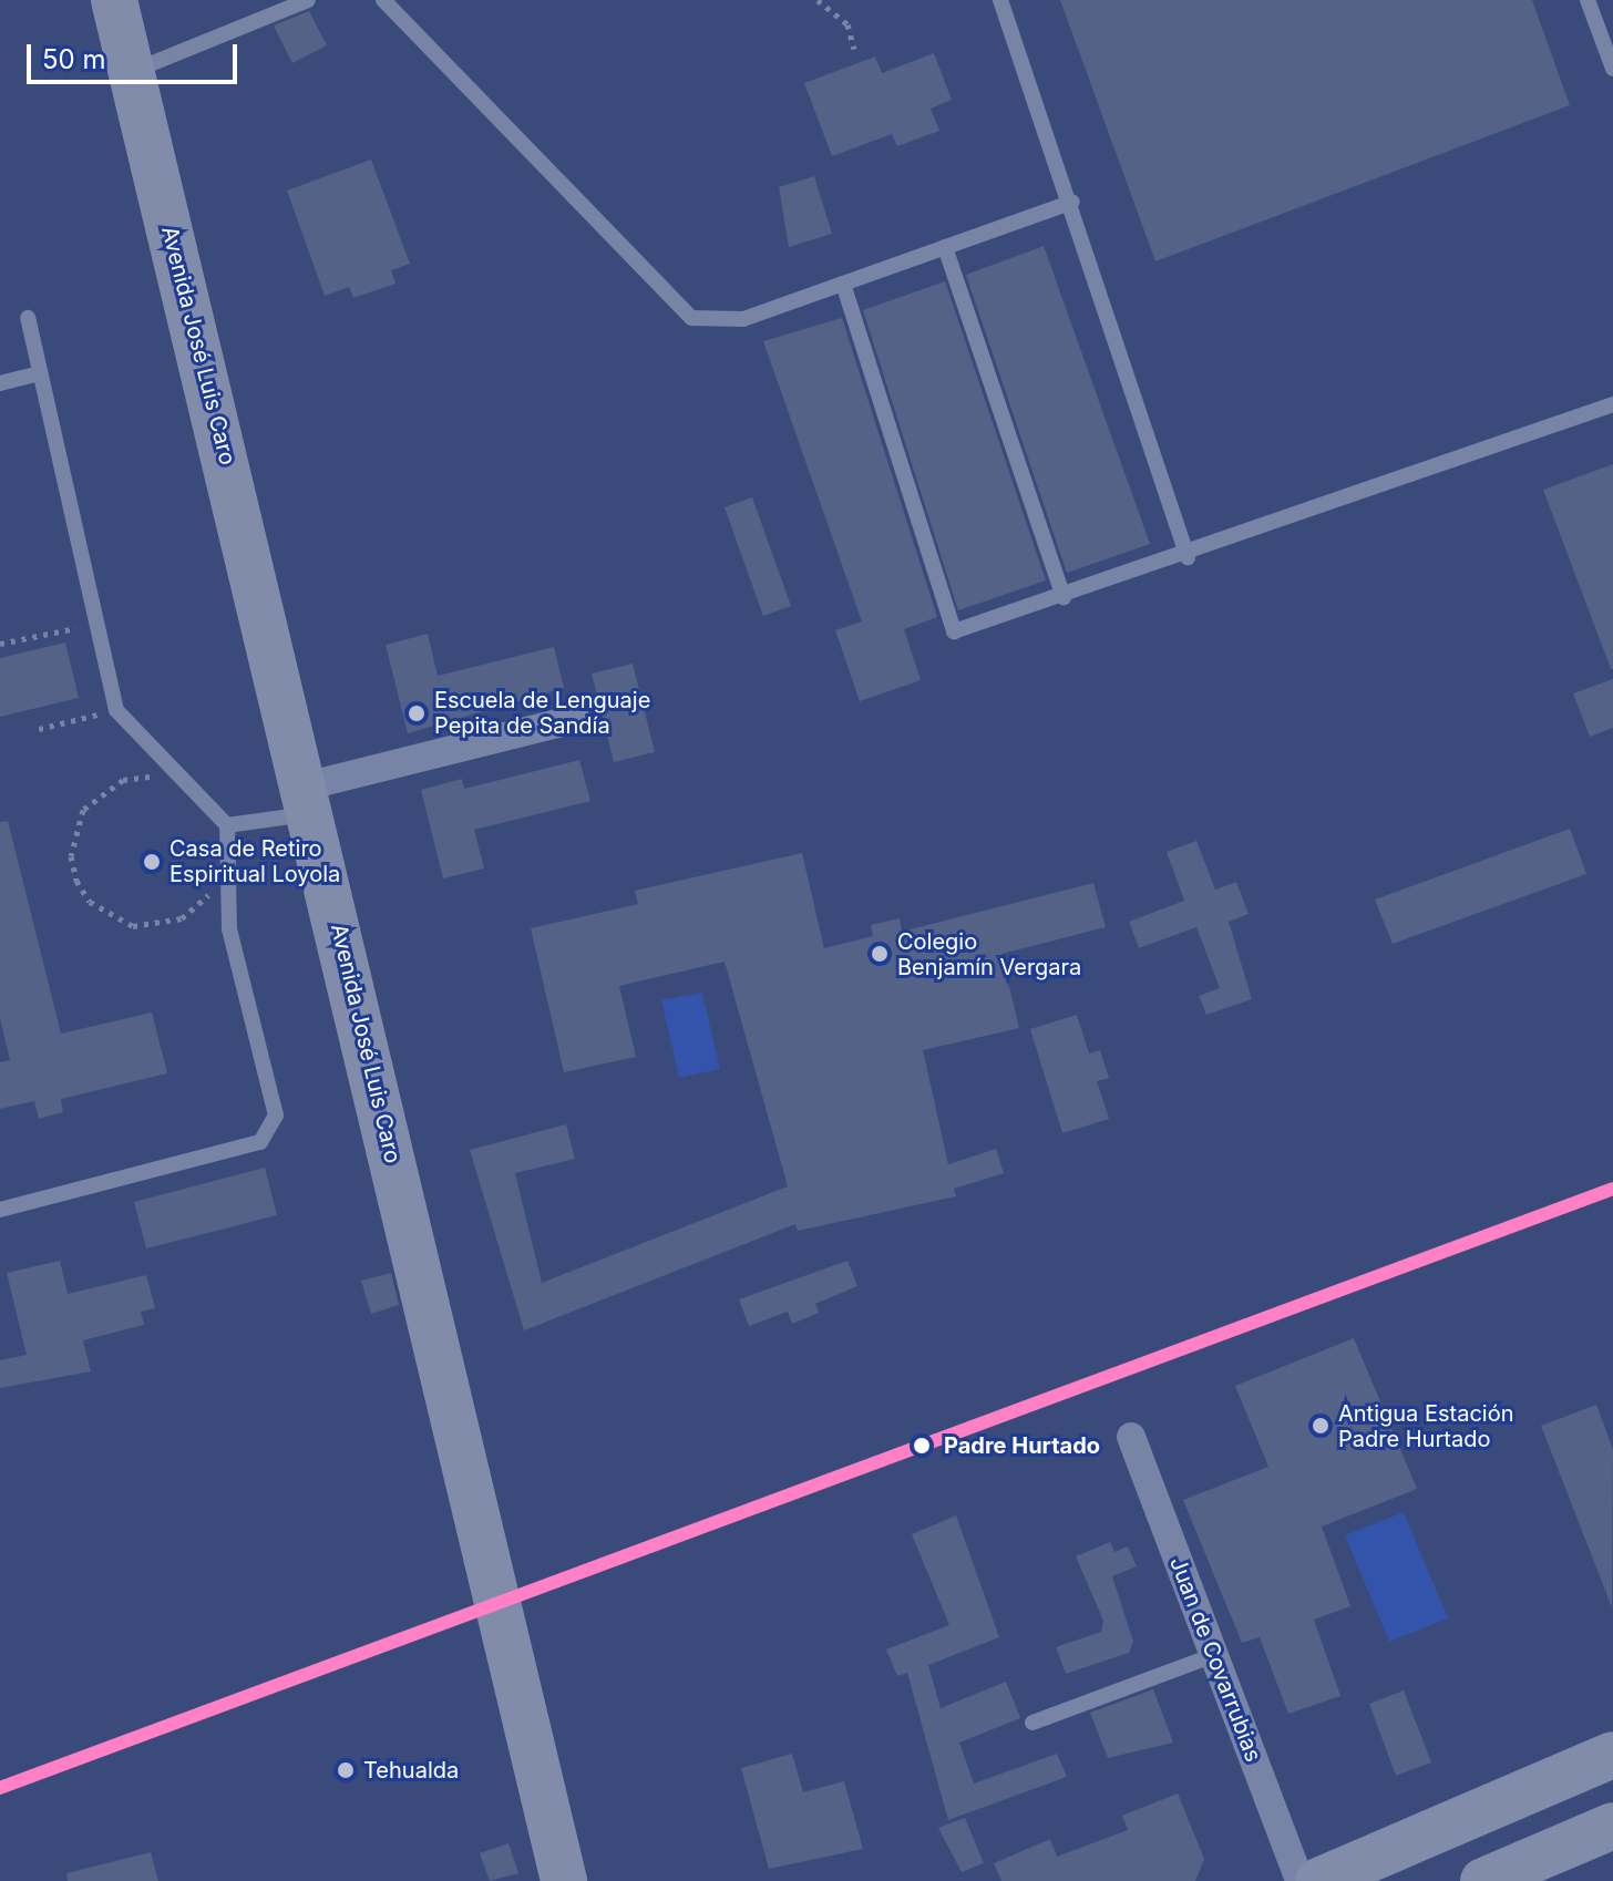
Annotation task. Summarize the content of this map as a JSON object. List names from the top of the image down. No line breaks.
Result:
{"streets":{"main road":["Avenida José Luis Caro"],"street":["Juan de Covarrubias"]},"places":["Escuela de Lenguaje Pepita de Sandía","Casa de Retiro Espiritual Loyola","Colegio Benjamín Vergara","Antigua Estación Padre Hurtado","Padre Hurtado","Tehualda"],"scale_bar":"50 m"}
